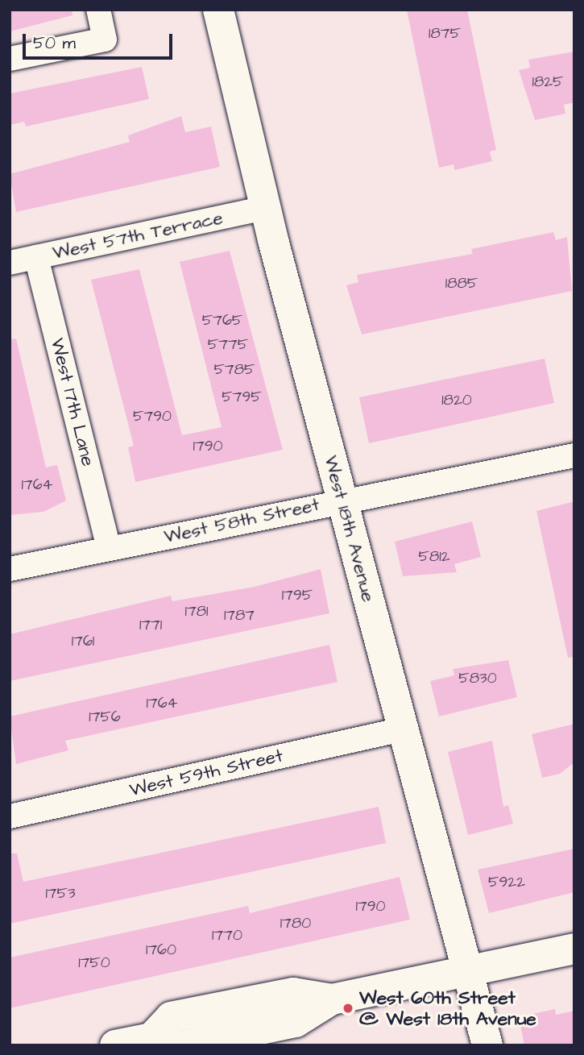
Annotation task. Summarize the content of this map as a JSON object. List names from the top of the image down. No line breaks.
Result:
{"streets":{"street":["West 57th Terrace","West 17th Lane","West 58th Street","West 18th Avenue","West 59th Street"]},"crossings":[["West 57th Terrace","West 17th Lane"],["West 57th Terrace","West 18th Avenue"],["West 17th Lane","West 58th Street"],["West 58th Street","West 18th Avenue"],["West 18th Avenue","West 59th Street"]],"places":["West 60th Street @ West 18th Avenue"],"house_numbers":["1875","1825","1885","5765","5775","5785","5795","1820","5790","1790","1764","5812","1795","1781","1787","1771","1761","5830","1764","1756","5922","1753","1790","1780","1770","1760","1750"],"scale_bar":"50 m"}
